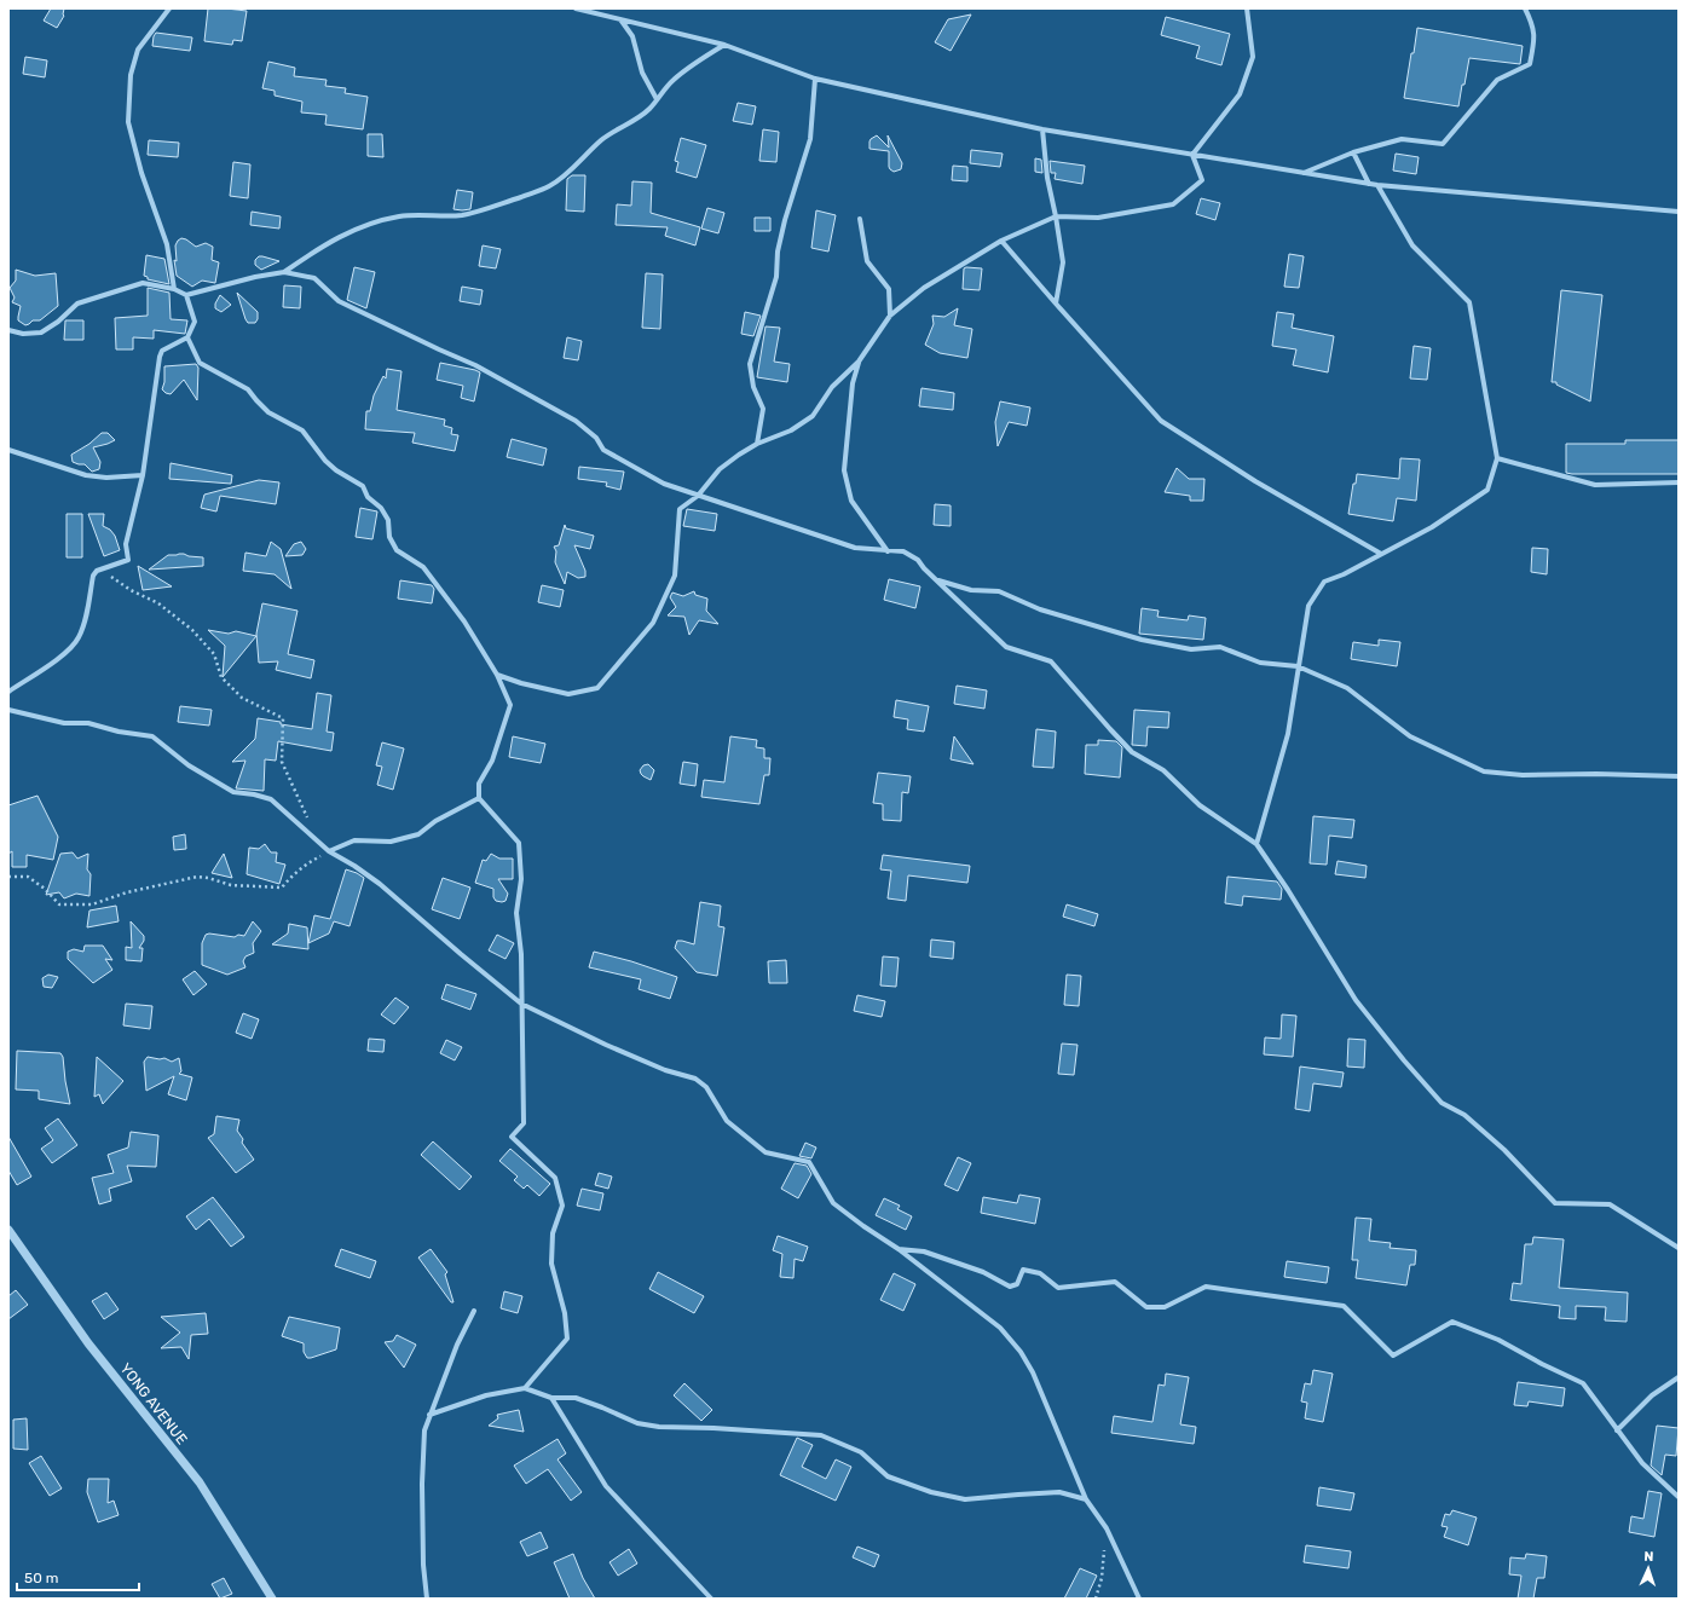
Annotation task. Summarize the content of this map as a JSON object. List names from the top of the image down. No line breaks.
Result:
{"streets":{"street":["YONG AVENUE"]},"scale_bar":"50 m","north":"top"}
